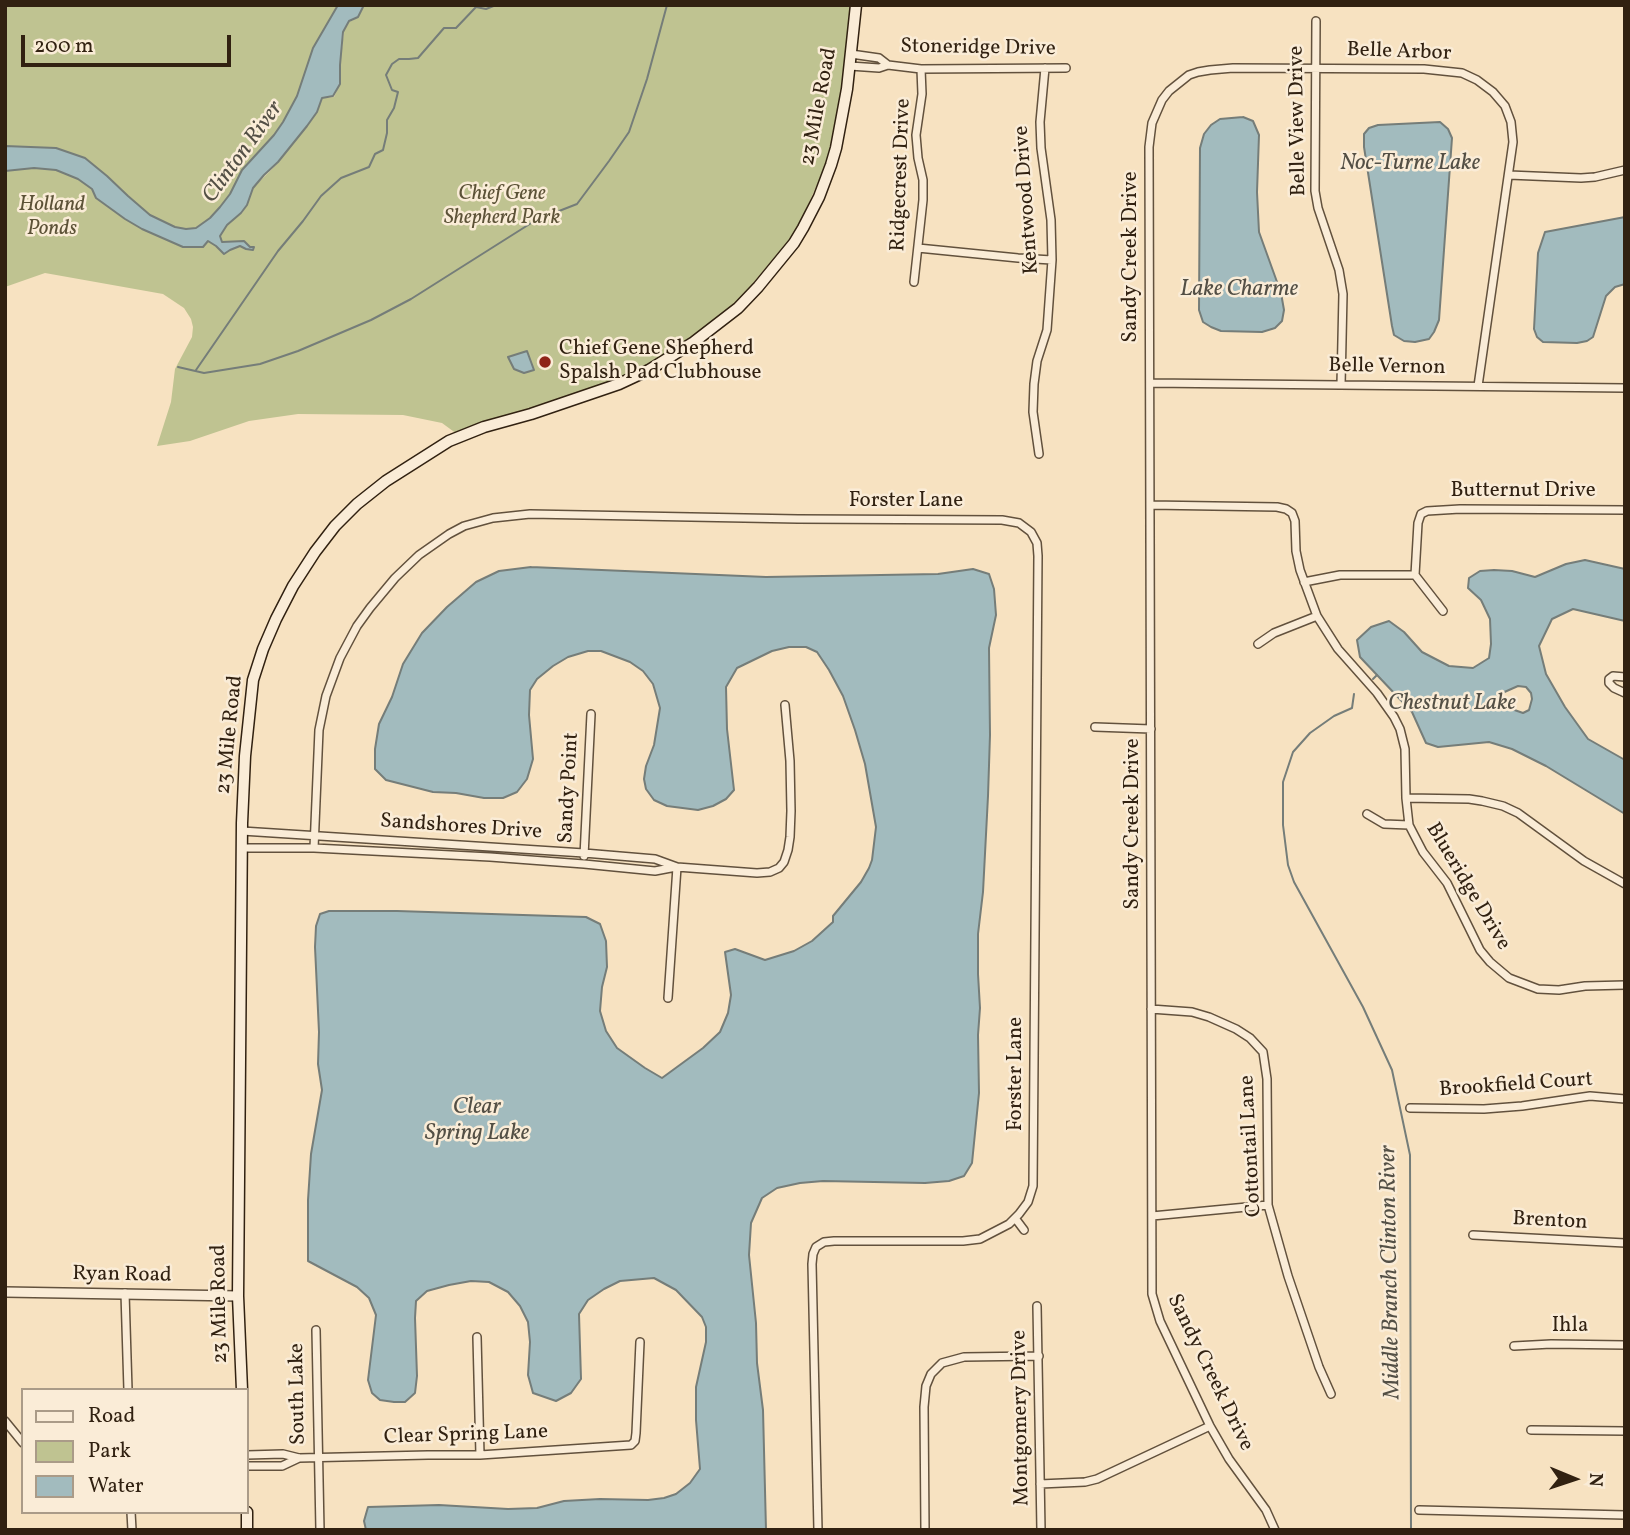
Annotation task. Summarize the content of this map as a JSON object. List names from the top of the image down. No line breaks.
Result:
{"streets":{"main road":["23 Mile Road"],"street":["Stoneridge Drive","Belle Arbor","Belle View Drive","Ridgecrest Drive","Kentwood Drive","Sandy Creek Drive","Belle Vernon","Butternut Drive","Forster Lane","Sandy Point","Sandshores Drive","Blueridge Drive","Brookfield Court","Cottontail Lane","Brenton","Ryan Road","Ihla","South Lake","Montgomery Drive","Clear Spring Lane"]},"crossings":[["Stoneridge Drive","23 Mile Road"],["Stoneridge Drive","Ridgecrest Drive"],["Stoneridge Drive","Kentwood Drive"],["Belle Arbor","Belle View Drive"],["Belle Arbor","Sandy Creek Drive"],["Belle Arbor","Belle Vernon"],["23 Mile Road","Sandshores Drive"],["23 Mile Road","Ryan Road"],["Belle View Drive","Belle Vernon"],["Sandy Creek Drive","Belle Vernon"],["Sandy Creek Drive","Blueridge Drive"],["Sandy Creek Drive","Cottontail Lane"],["Forster Lane","Sandshores Drive"],["Sandy Point","Sandshores Drive"],["South Lake","Clear Spring Lane"]],"water":["Clinton River","Noc-Turne Lake","Lake Charme","Chestnut Lake","Clear Spring Lake","Middle Branch Clinton River"],"parks":["Chief Gene Shepherd Park","Holland Ponds"],"places":["Chief Gene Shepherd Spalsh Pad Clubhouse"],"legend":["Road","Park","Water"],"scale_bar":"200 m","north":"right"}
